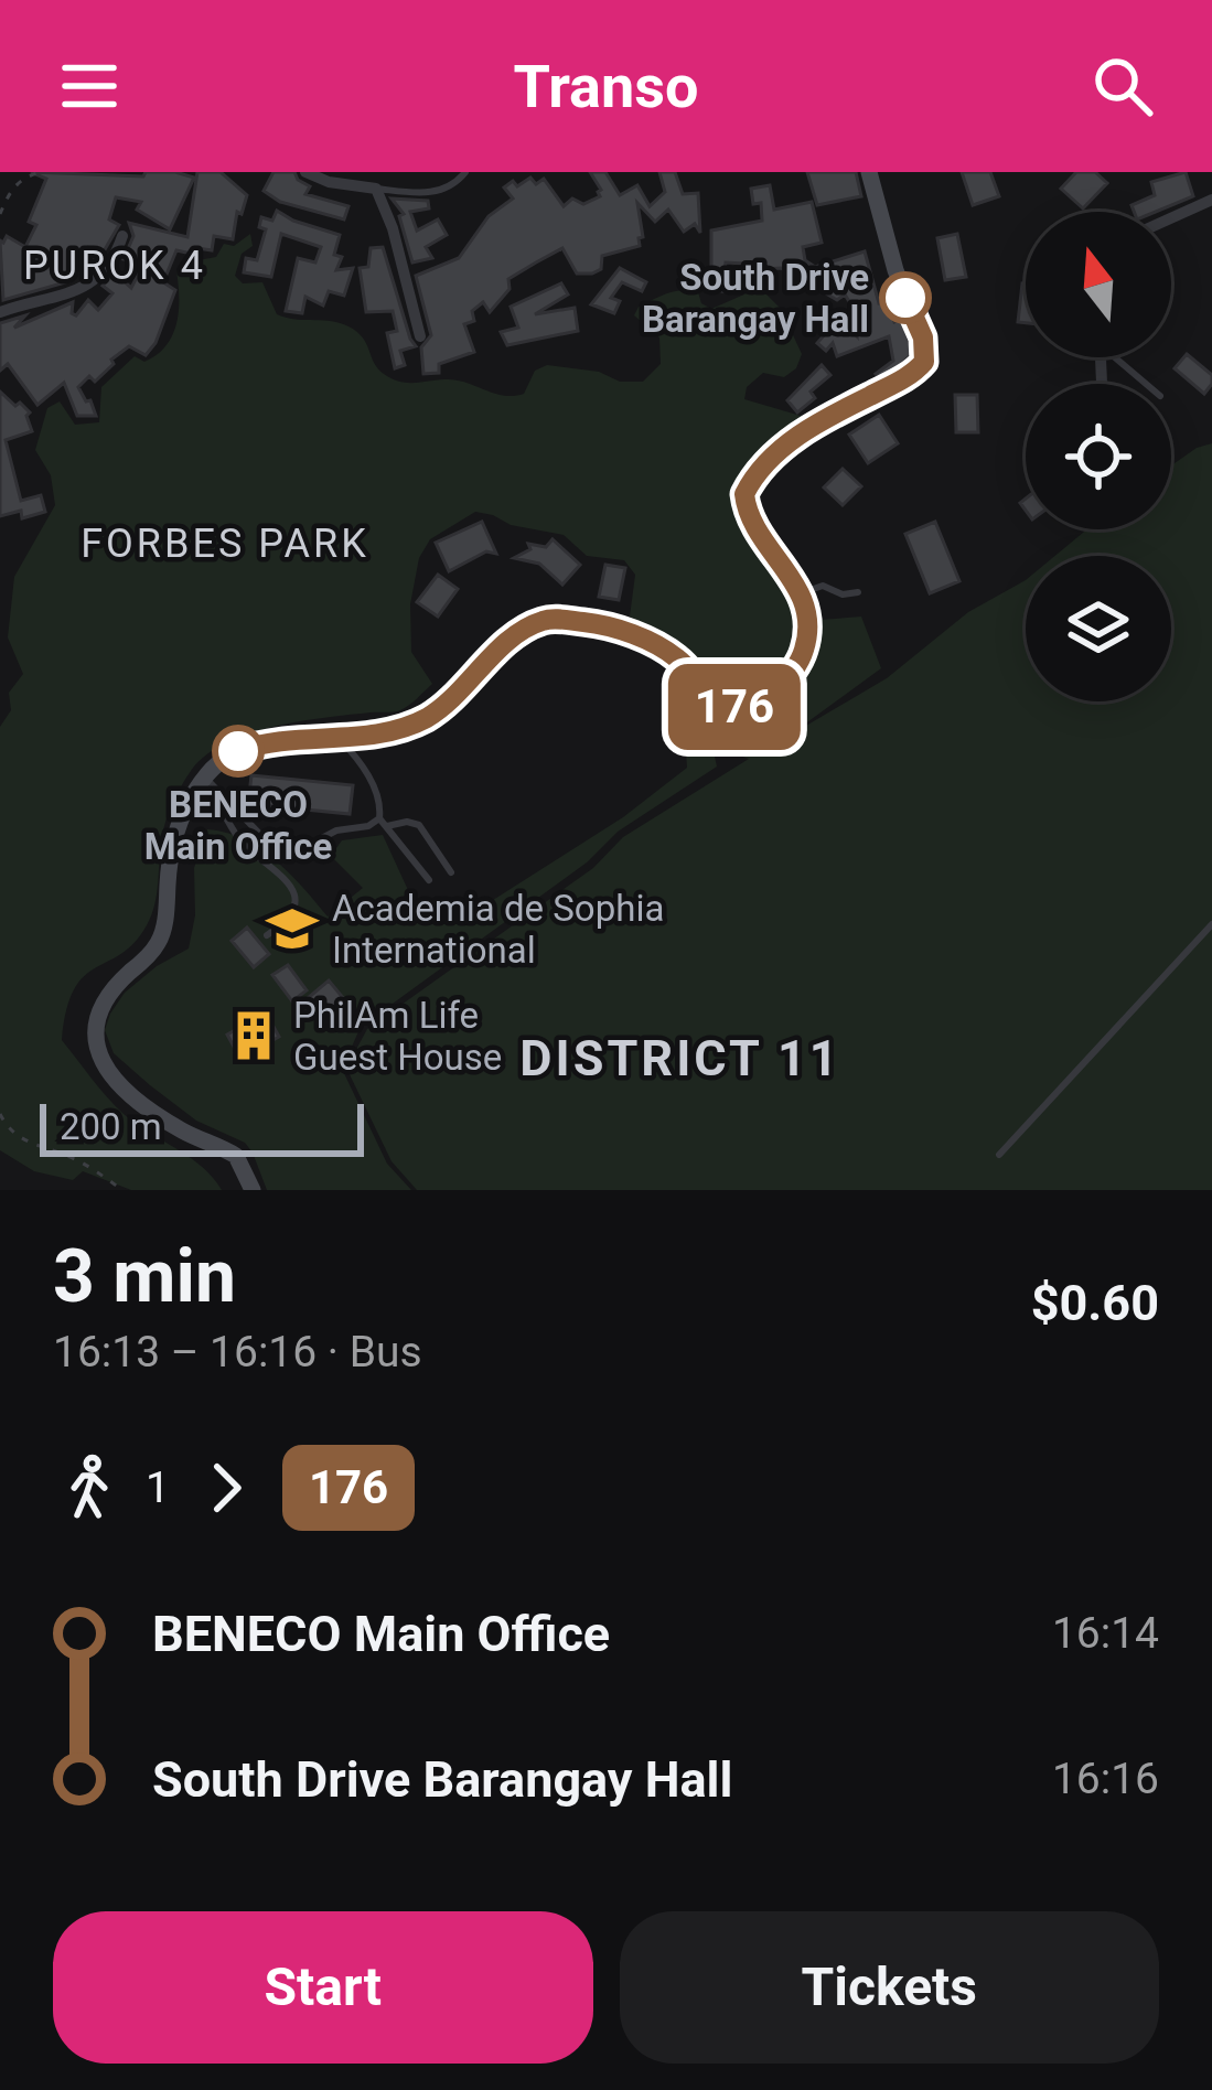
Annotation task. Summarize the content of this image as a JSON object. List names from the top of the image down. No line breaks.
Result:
{"districts":["PUROK 4","FORBES PARK","DISTRICT 11"],"places":{"other":["South Drive Barangay Hall","BENECO Main Office"],"school or university":["Academia de Sophia International"],"building":["PhilAm Life Guest House"]},"lines":["bus line 176"],"scale_bar":"200 m","north":"top","page":{"header":"Transo","on_map":"176","scale":"200 m","heading":["3 min","16:13 – 16:16 · Bus","$0.60"],"legs":["1","176"],"list":[{"name":"BENECO Main Office","value":"16:14"},{"name":"South Drive Barangay Hall","value":"16:16"}],"buttons":["Start","Tickets"]}}
